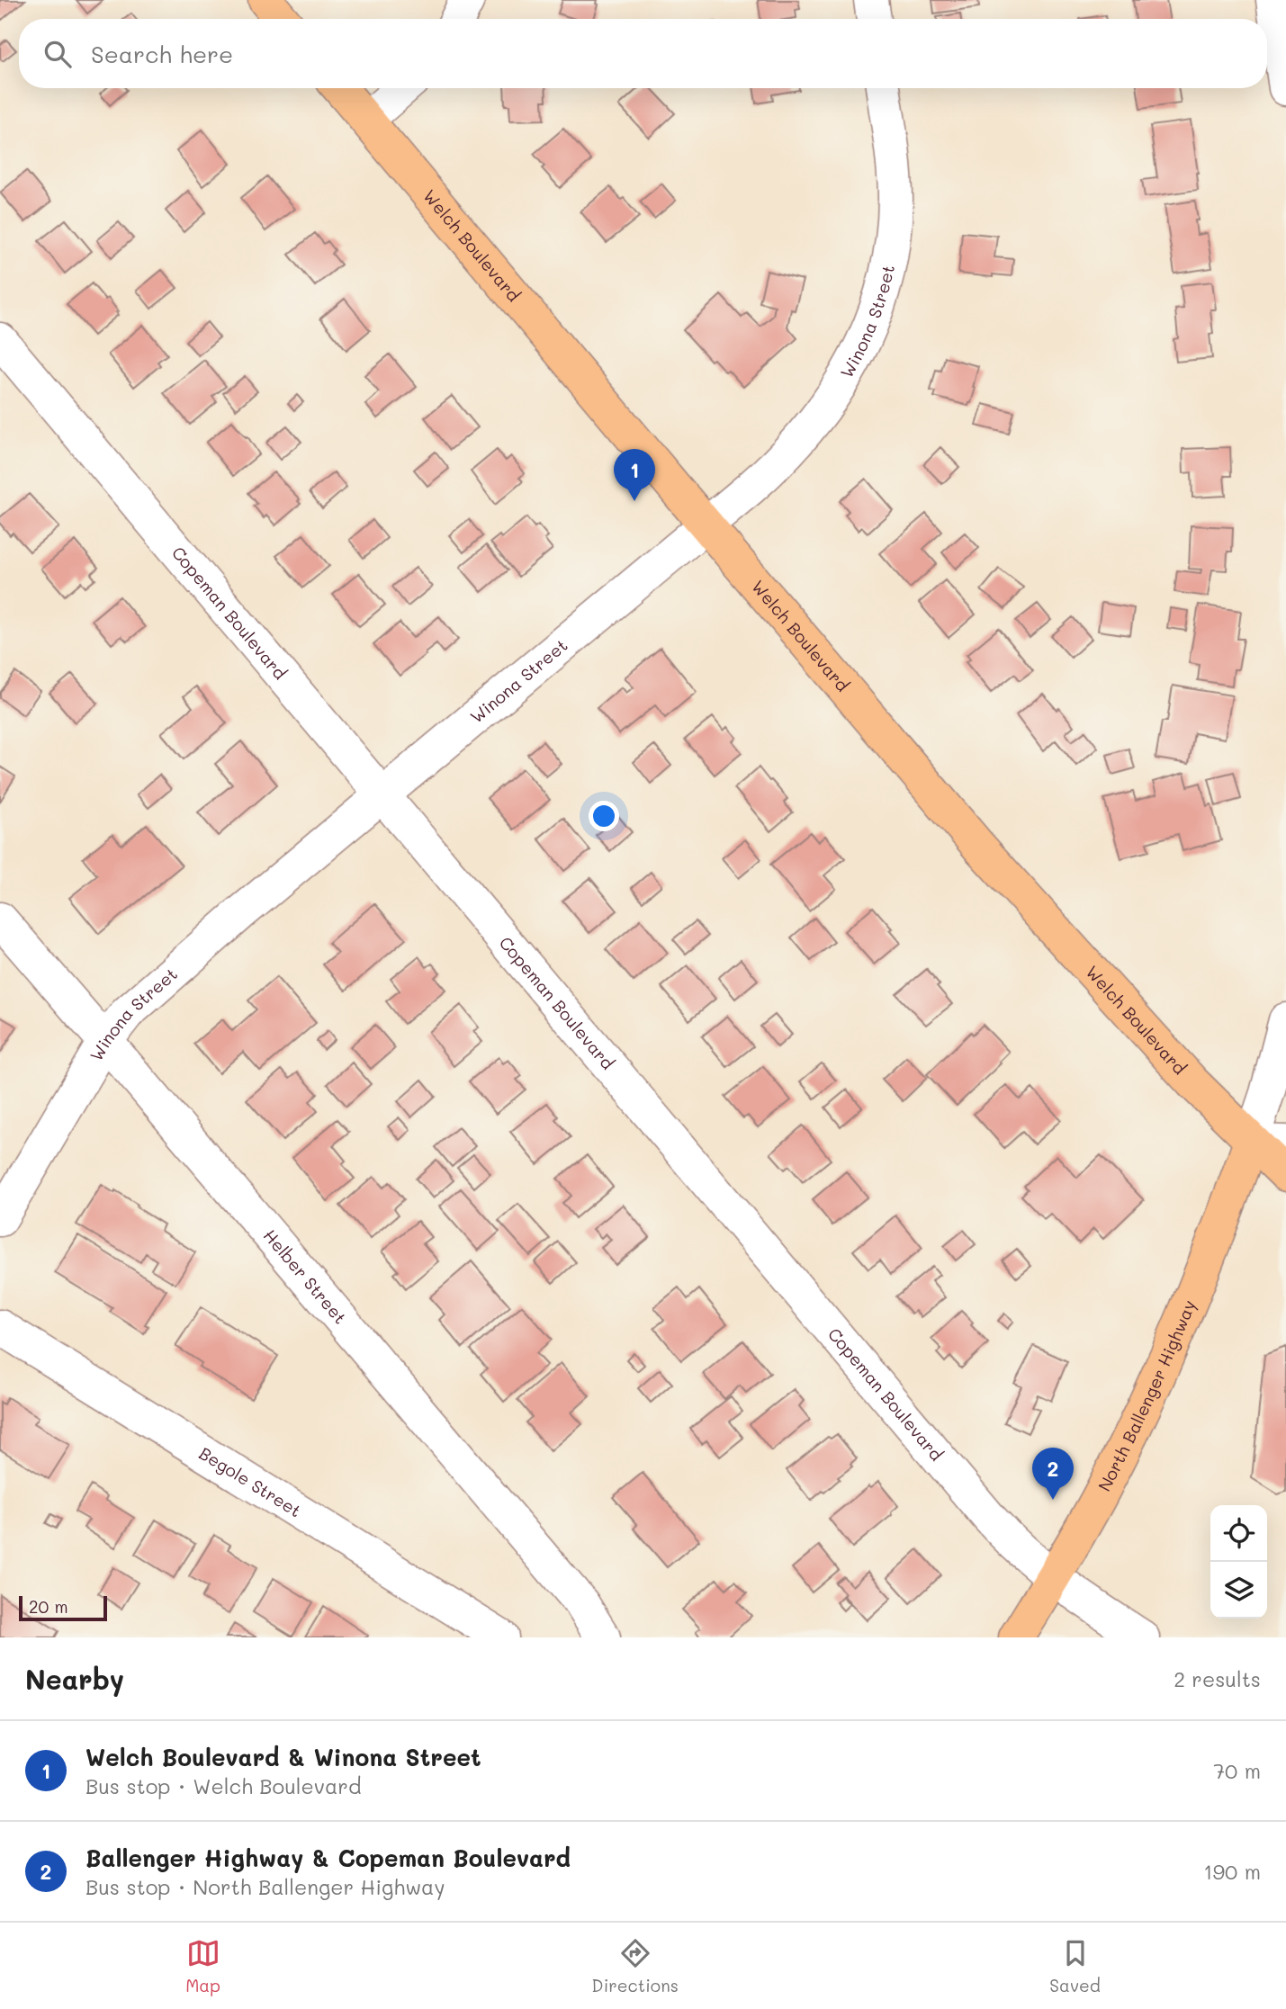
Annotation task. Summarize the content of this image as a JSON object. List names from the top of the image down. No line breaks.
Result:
{"streets":{"main road":["Welch Boulevard","North Ballenger Highway"],"street":["Winona Street","Copeman Boulevard","Helber Street","Begole Street"]},"crossings":[["Welch Boulevard","Winona Street"],["Welch Boulevard","North Ballenger Highway"],["Winona Street","Copeman Boulevard"],["Winona Street","Helber Street"],["Copeman Boulevard","North Ballenger Highway"]],"scale_bar":"20 m","page":{"search":"Search here","pins":["1","2"],"scale":"20 m","heading":["Nearby","2 results"],"list":[{"mark":"1","name":"Welch Boulevard & Winona Street","note":"Bus stop · Welch Boulevard","value":"70 m"},{"mark":"2","name":"Ballenger Highway & Copeman Boulevard","note":"Bus stop · North Ballenger Highway","value":"190 m"}],"nav":["Map","Directions","Saved"]}}
